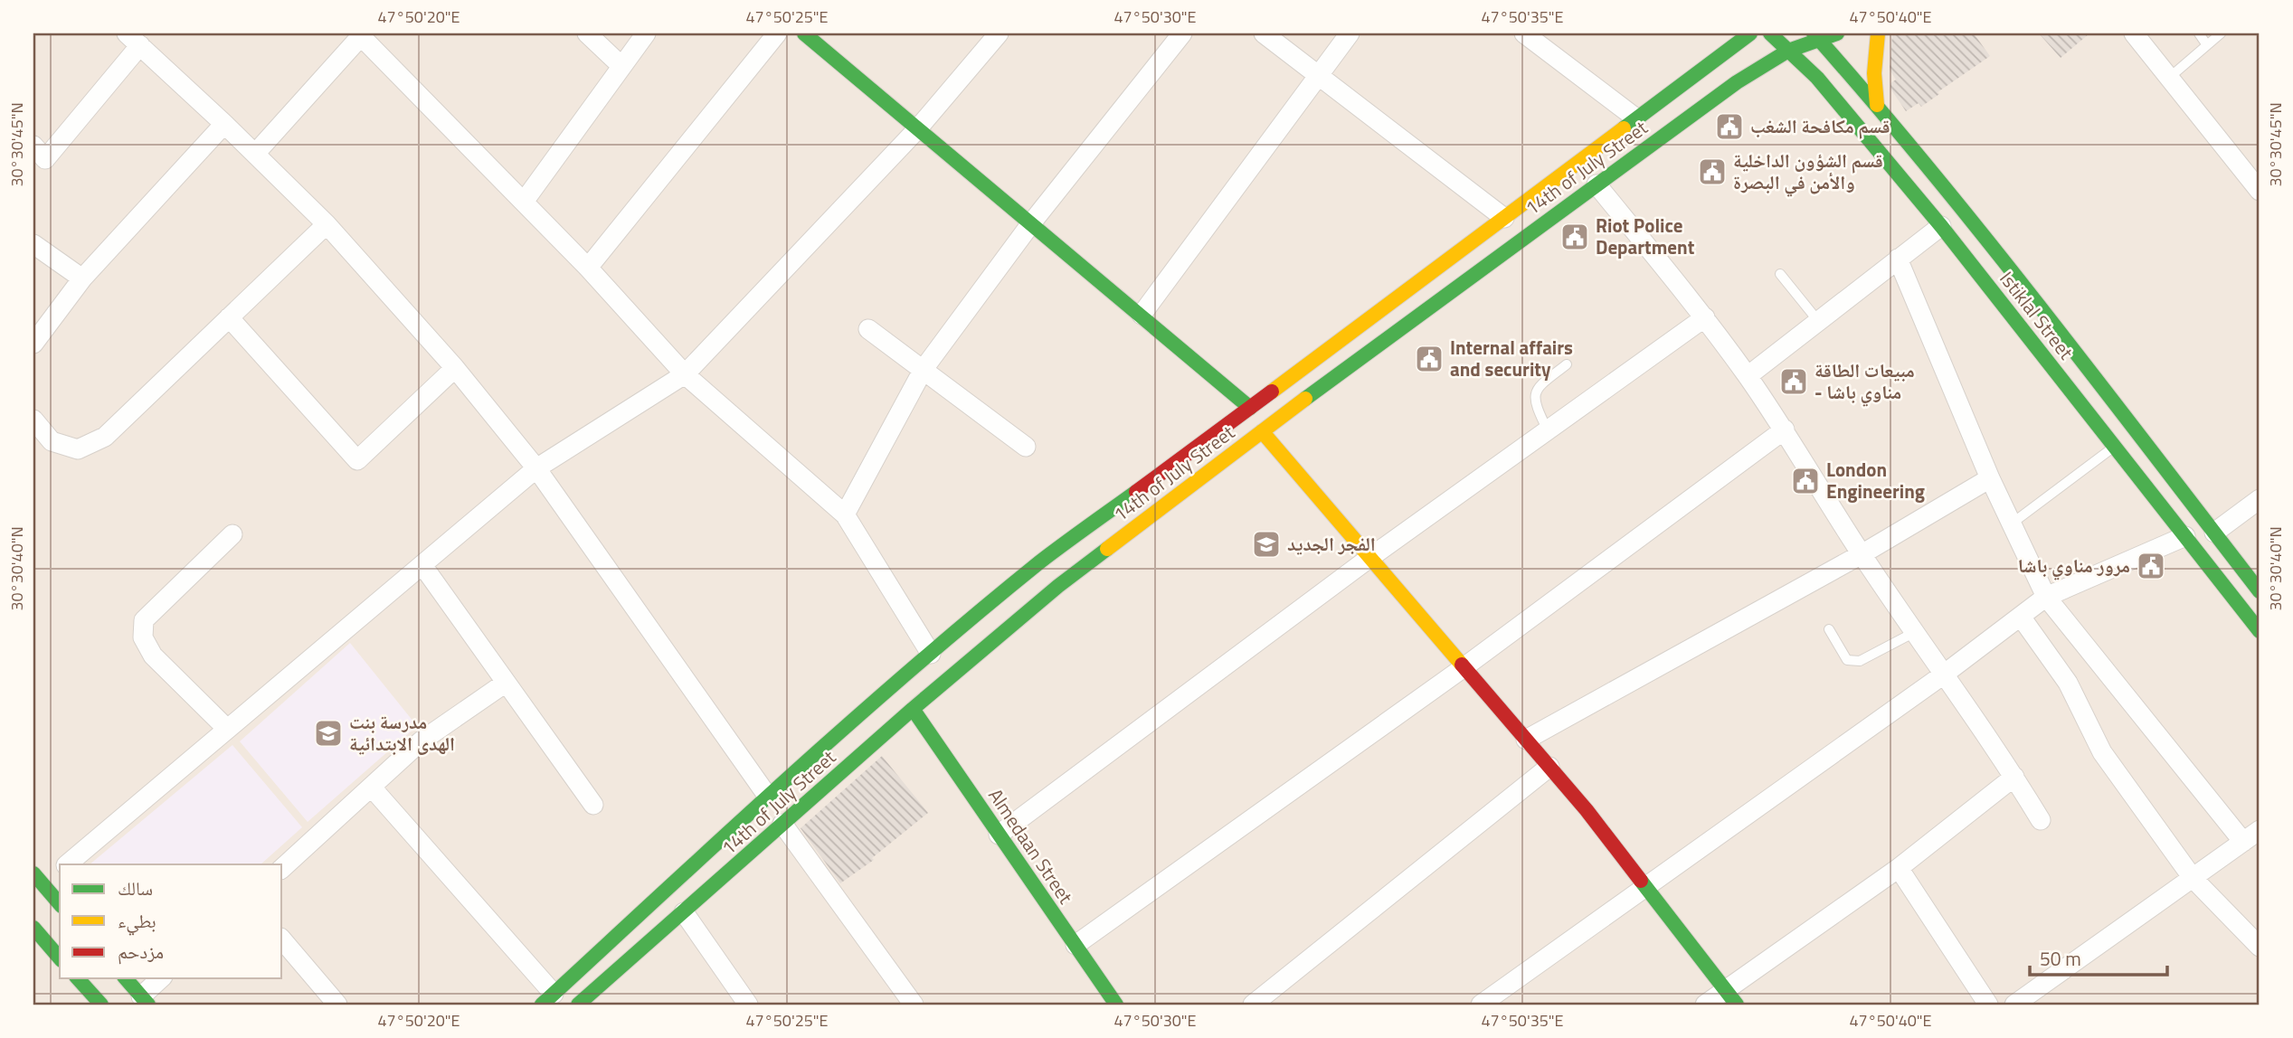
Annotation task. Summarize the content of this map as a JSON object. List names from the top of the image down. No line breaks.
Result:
{"streets":{"main road":["14th of July Street","Istiklal Street","Almedaan Street"]},"crossings":[["14th of July Street","Istiklal Street"],["14th of July Street","Almedaan Street"]],"places":{"public building":["قسم مكافحة الشغب","قسم الشؤون الداخلية والأمن في البصرة","Riot Police Department","Internal affairs and security","مبيعات الطاقة - مناوي باشا","London Engineering","مرور مناوي باشا"],"school or university":["الفجر الجديد","مدرسة بنت الهدى اﻻبتدائية"]},"legend":["سالك","بطيء","مزدحم"],"scale_bar":"50 m","coordinates":["47°50'20\"E","47°50'25\"E","47°50'30\"E","47°50'35\"E","47°50'40\"E","30°30'45\"N","30°30'40\"N"]}
